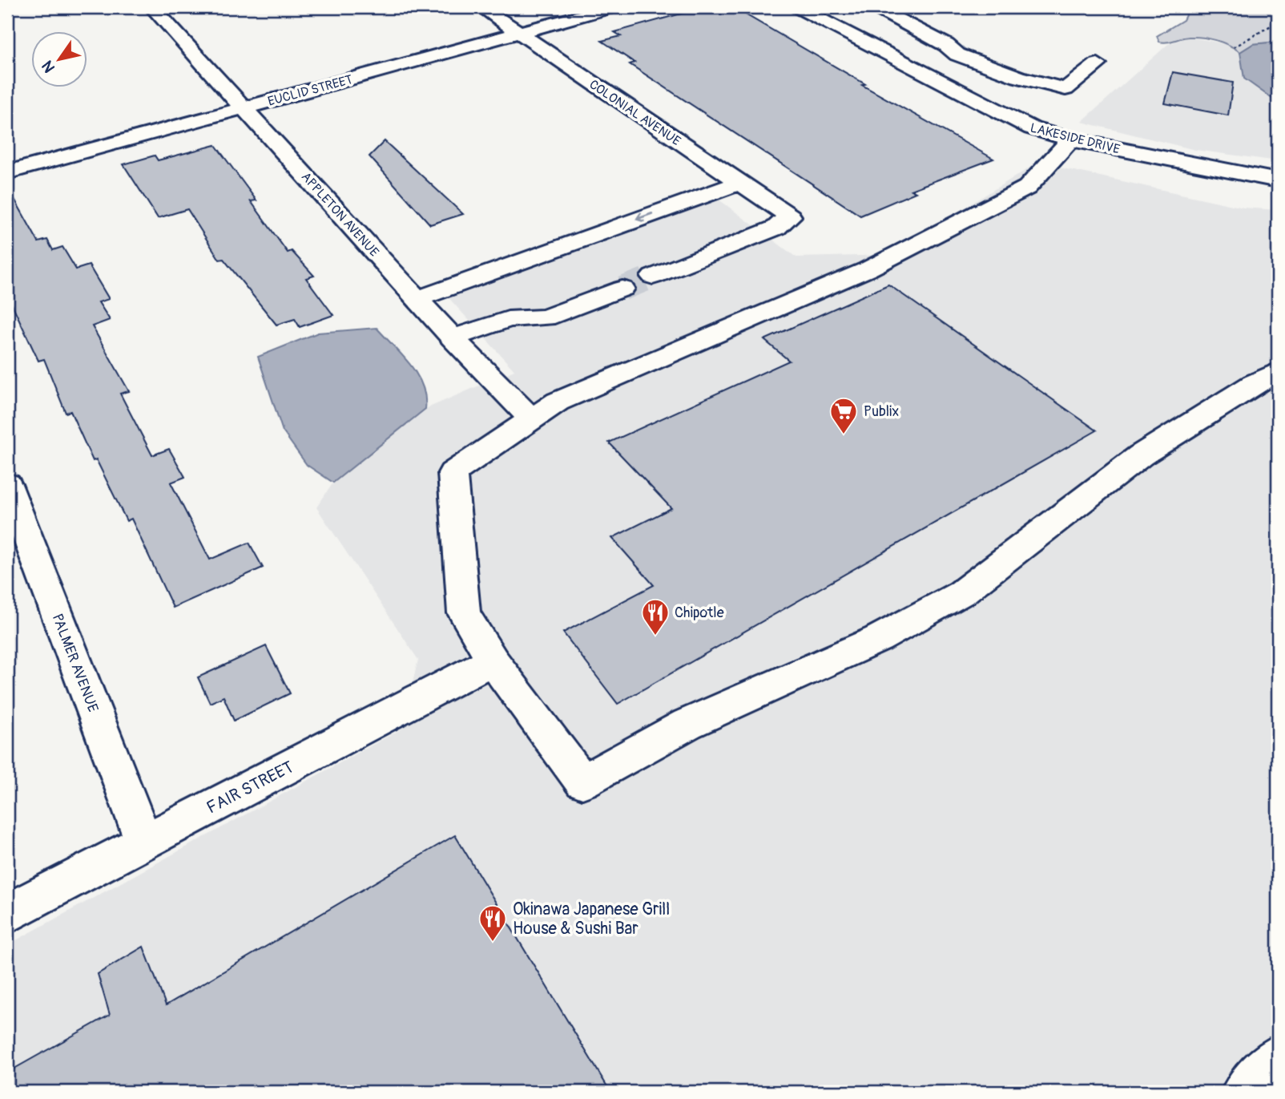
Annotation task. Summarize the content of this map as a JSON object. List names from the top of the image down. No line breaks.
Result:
{"streets":{"street":["EUCLID STREET","COLONIAL AVENUE","LAKESIDE DRIVE","APPLETON AVENUE","PALMER AVENUE","FAIR STREET"]},"crossings":[["EUCLID STREET","COLONIAL AVENUE"],["EUCLID STREET","APPLETON AVENUE"],["PALMER AVENUE","FAIR STREET"]],"places":{"supermarket":["Publix"],"restaurant":["Chipotle","Okinawa Japanese Grill House & Sushi Bar"]},"north":"bottom left"}
